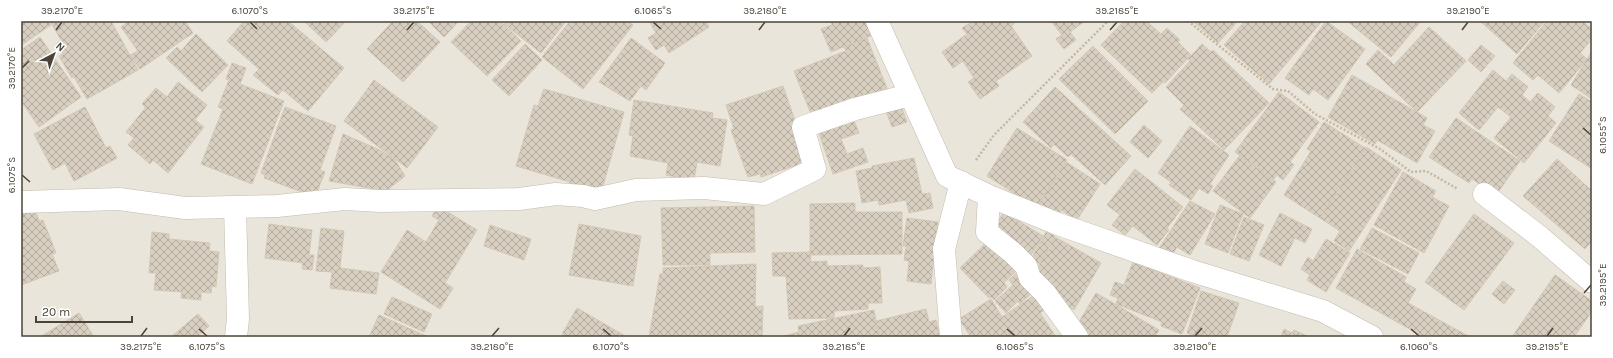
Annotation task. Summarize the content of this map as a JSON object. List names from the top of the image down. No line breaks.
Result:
{"scale_bar":"20 m","north":"top right","coordinates":["39.2170°E","6.1070°S","39.2175°E","6.1065°S","39.2180°E","39.2185°E","39.2190°E","6.1055°S","6.1075°S","39.2195°E","6.1060°S"]}
